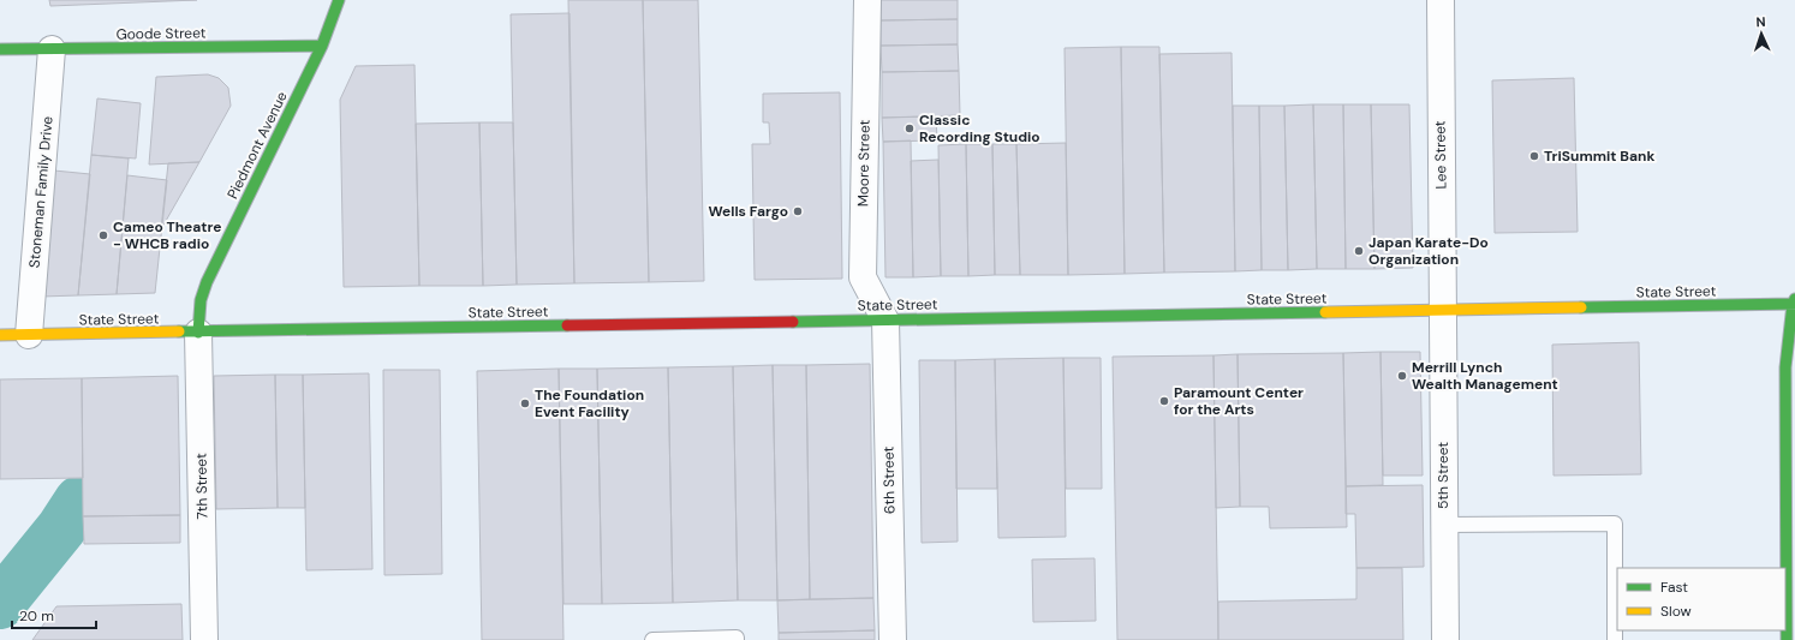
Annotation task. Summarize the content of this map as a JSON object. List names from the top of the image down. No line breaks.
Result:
{"streets":{"main road":["Goode Street","Piedmont Avenue","State Street"],"street":["Lee Street","Moore Street","Stoneman Family Drive","5th Street","6th Street","7th Street"]},"crossings":[["Goode Street","Piedmont Avenue"],["Goode Street","Stoneman Family Drive"],["Piedmont Avenue","State Street"],["Piedmont Avenue","7th Street"],["Lee Street","State Street"],["Lee Street","5th Street"],["Moore Street","State Street"],["Moore Street","6th Street"],["Stoneman Family Drive","State Street"],["State Street","5th Street"],["State Street","6th Street"],["State Street","7th Street"]],"places":["Classic Recording Studio","TriSummit Bank","Wells Fargo","Cameo Theatre - WHCB radio","Japan Karate-Do Organization","Merrill Lynch Wealth Management","Paramount Center for the Arts","The Foundation Event Facility"],"legend":["Fast","Slow"],"scale_bar":"20 m","north":"top"}
